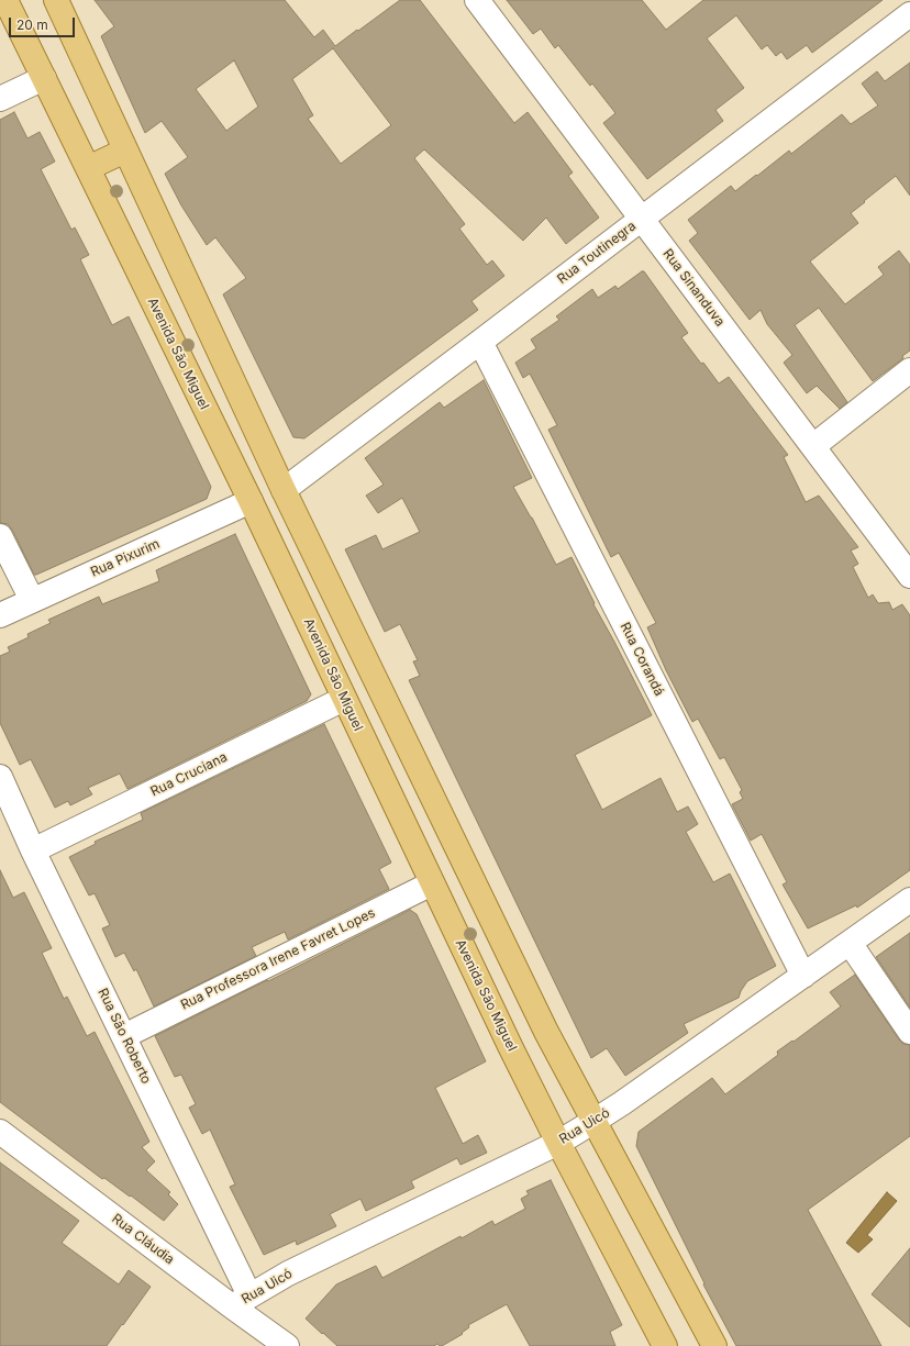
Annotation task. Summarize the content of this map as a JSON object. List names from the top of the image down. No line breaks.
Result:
{"streets":{"main road":["Avenida São Miguel"],"street":["Rua Toutinegra","Rua Sinanduva","Rua Pixurim","Rua Corandá","Rua Cruciana","Rua Professora Irene Favret Lopes","Rua São Roberto","Rua Uicó","Rua Cláudia"]},"crossings":[["Rua Toutinegra","Rua Sinanduva"],["Rua Toutinegra","Rua Corandá"],["Avenida São Miguel","Rua Pixurim"],["Avenida São Miguel","Rua Cruciana"],["Avenida São Miguel","Rua Professora Irene Favret Lopes"],["Avenida São Miguel","Rua Uicó"],["Rua Corandá","Rua Uicó"],["Rua Cruciana","Rua São Roberto"],["Rua Professora Irene Favret Lopes","Rua São Roberto"],["Rua São Roberto","Rua Uicó"],["Rua São Roberto","Rua Cláudia"],["Rua Uicó","Rua Cláudia"]],"scale_bar":"20 m"}
